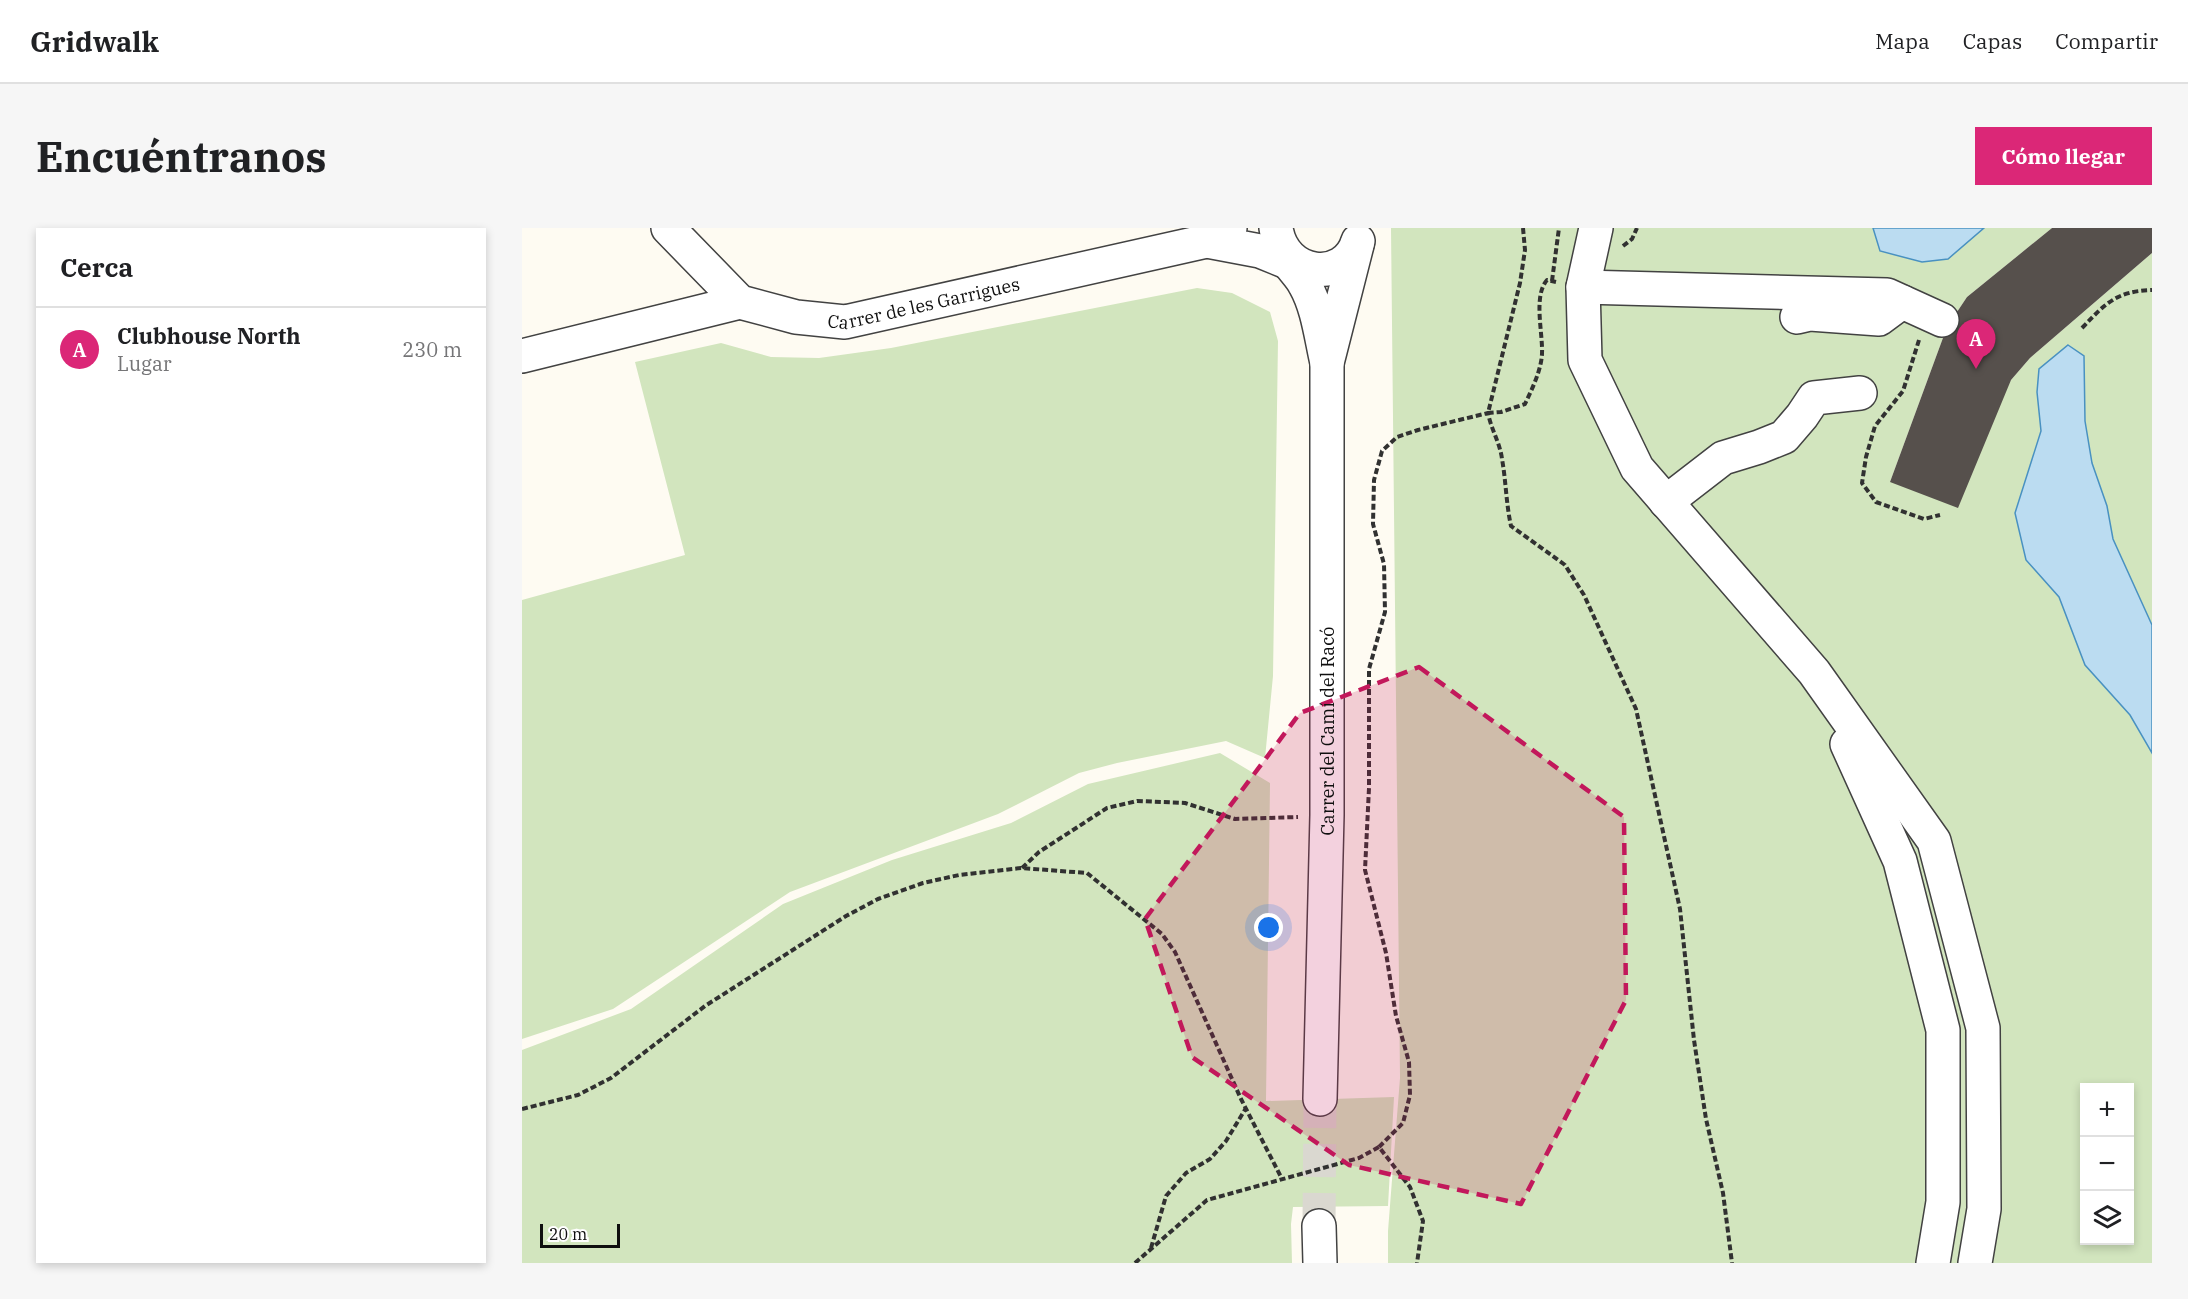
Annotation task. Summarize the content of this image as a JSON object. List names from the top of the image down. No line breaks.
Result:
{"streets":{"street":["Carrer de les Garrigues","Carrer del Camí del Racó"]},"crossings":[["Carrer de les Garrigues","Carrer del Camí del Racó"]],"scale_bar":"20 m","page":{"header":"Gridwalk","nav":["Mapa","Capas","Compartir"],"buttons":"Cómo llegar","title":"Encuéntranos","heading":"Cerca","list":[{"mark":"A","name":"Clubhouse North","note":"Lugar","value":"230 m"}],"pins":"A","map_buttons":["+","−"],"scale":"20 m"}}
